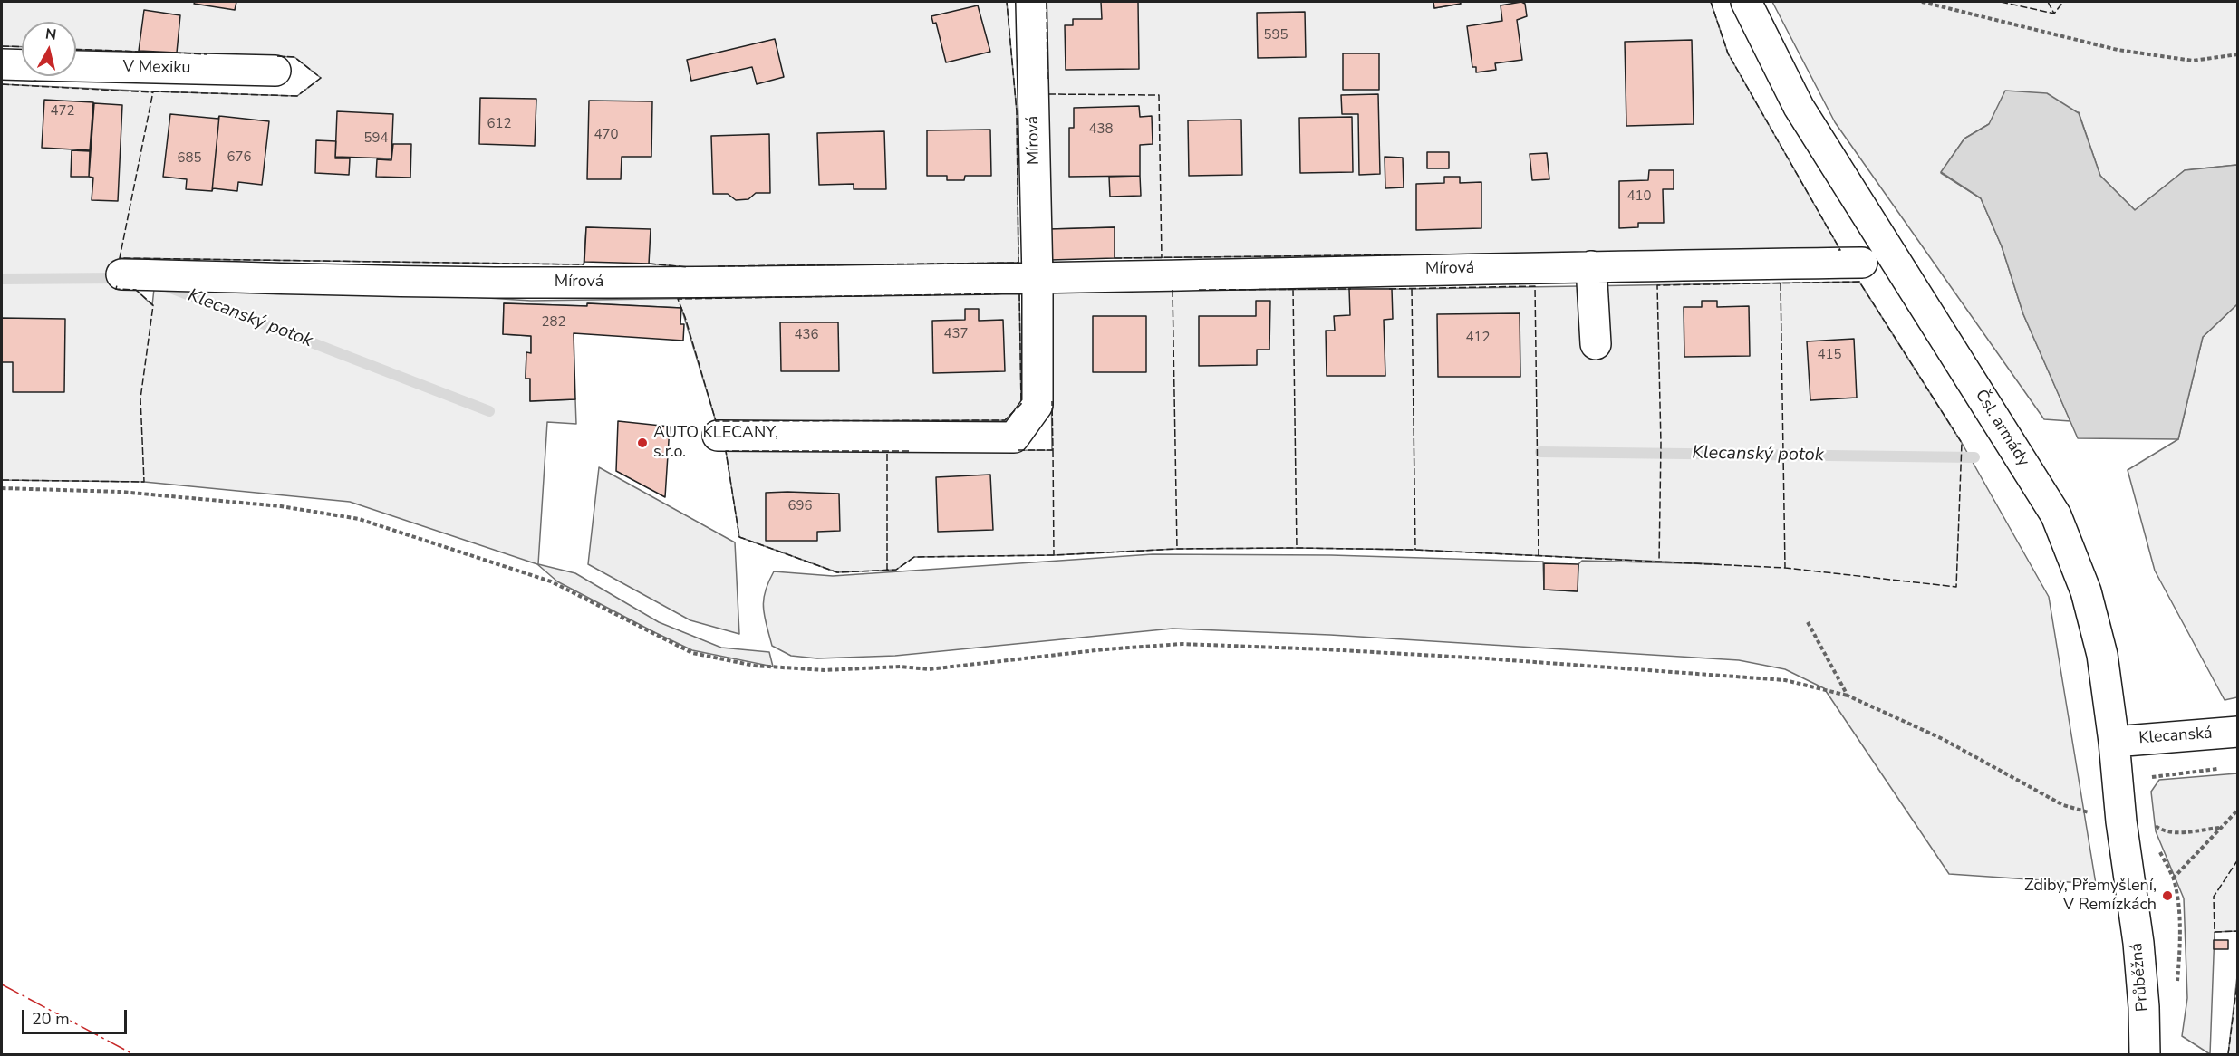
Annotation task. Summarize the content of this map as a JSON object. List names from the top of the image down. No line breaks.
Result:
{"streets":{"street":["V Mexiku","Mírová","Čsl. armády","Klecanská","Průběžná"]},"crossings":[["Čsl. armády","Klecanská"],["Čsl. armády","Průběžná"]],"water":["Klecanský potok"],"places":["AUTO KLECANY, s.r.o.","Zdiby, Přemyšlení, V Remízkách"],"house_numbers":["595","472","612","438","470","594","676","685","410","282","437","436","412","415","696"],"scale_bar":"20 m","north":"top"}
